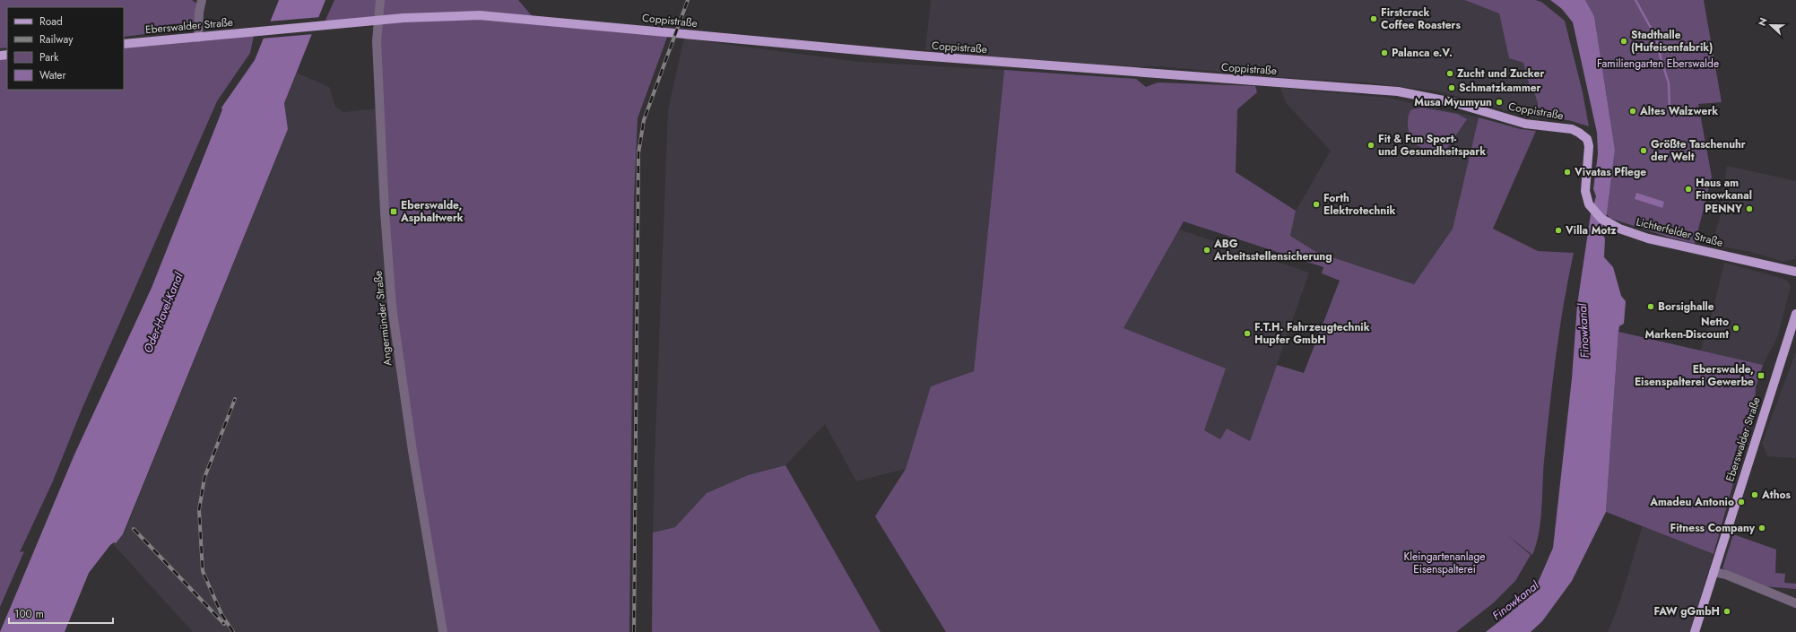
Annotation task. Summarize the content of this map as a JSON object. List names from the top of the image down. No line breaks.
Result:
{"streets":{"main road":["Coppistraße","Eberswalder Straße","Lichterfelder Straße"],"street":["Angermünder Straße"]},"crossings":[["Coppistraße","Eberswalder Straße"],["Coppistraße","Lichterfelder Straße"],["Coppistraße","Angermünder Straße"]],"water":["Oder-Havel-Kanal","Finowkanal"],"parks":["Familiengarten Eberswalde","Kleingartenanlage Eisenspalterei"],"places":{"other":["Firstcrack Coffee Roasters","Stadthalle (Hufeisenfabrik)","Palanca e.V.","Zucht und Zucker","Schmatzkammer","Musa Myumyun","Altes Walzwerk","Fit & Fun Sport- und Gesundheitspark","Größte Taschenuhr der Welt","Vivatas Pflege","Haus am Finowkanal","Forth Elektrotechnik","PENNY","Villa Motz","ABG Arbeitsstellensicherung","Borsighalle","Netto Marken-Discount","F.T.H. Fahrzeugtechnik Hupfer GmbH","Athos","Amadeu Antonio","Fitness Company","FAW gGmbH"],"transit":["Eberswalde, Asphaltwerk","Eberswalde, Eisenspalterei Gewerbe"]},"legend":["Road","Railway","Park","Water"],"scale_bar":"100 m","north":"left"}
